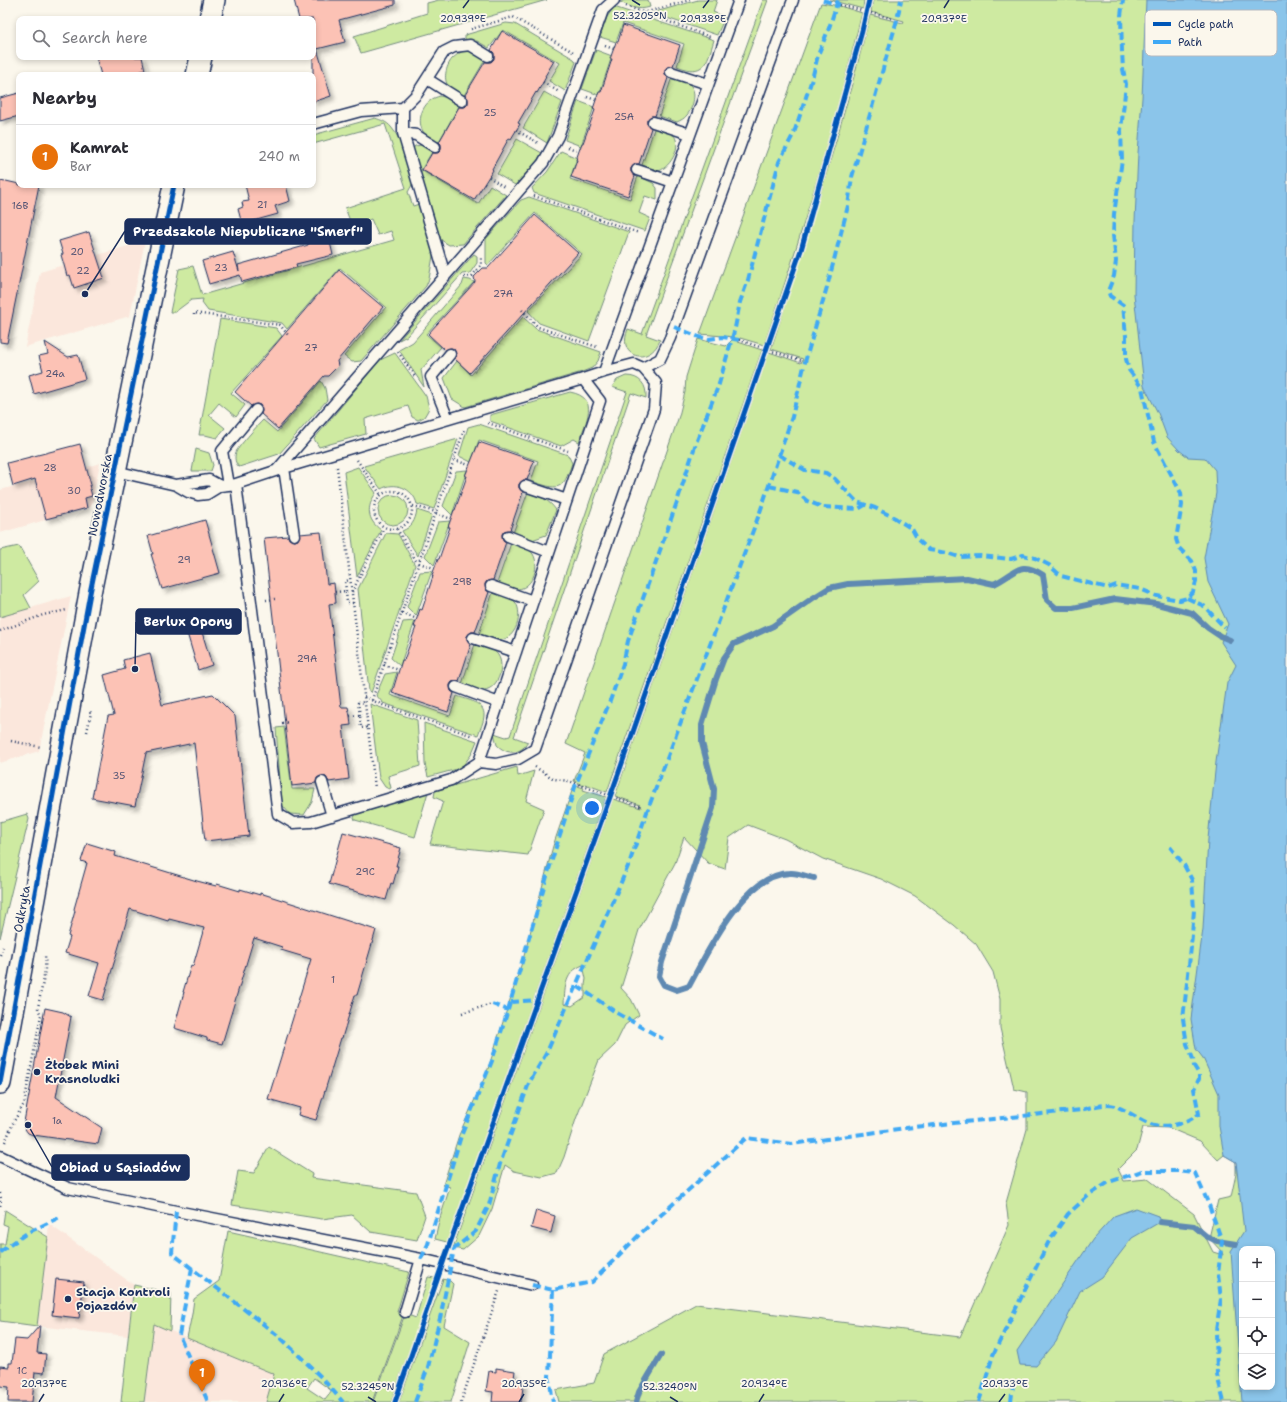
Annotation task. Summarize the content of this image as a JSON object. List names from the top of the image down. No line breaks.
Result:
{"streets":{"street":["Nowodworska","Odkryta"]},"crossings":[["Nowodworska","Odkryta"]],"places":["Przedszkole Niepubliczne \"Smerf\"","Berlux Opony","Żłobek Mini Krasnoludki","Obiad u Sąsiadów","Stacja Kontroli Pojazdów"],"house_numbers":["25","25A","21","16B","20","23","22","27A","27","24a","28","30","29","29B","29A","35","29C","1","1a","1C"],"legend":["Cycle path","Path"],"page":{"search":"Search here","heading":"Nearby","list":[{"mark":"1","name":"Kamrat","note":"Bar","value":"240 m"}],"map_buttons":["+","−"],"pins":"1"},"coordinates":["52.3205°N","20.939°E","20.938°E","20.937°E","20.936°E","20.935°E","20.934°E","20.933°E","52.3245°N","52.3240°N"]}
